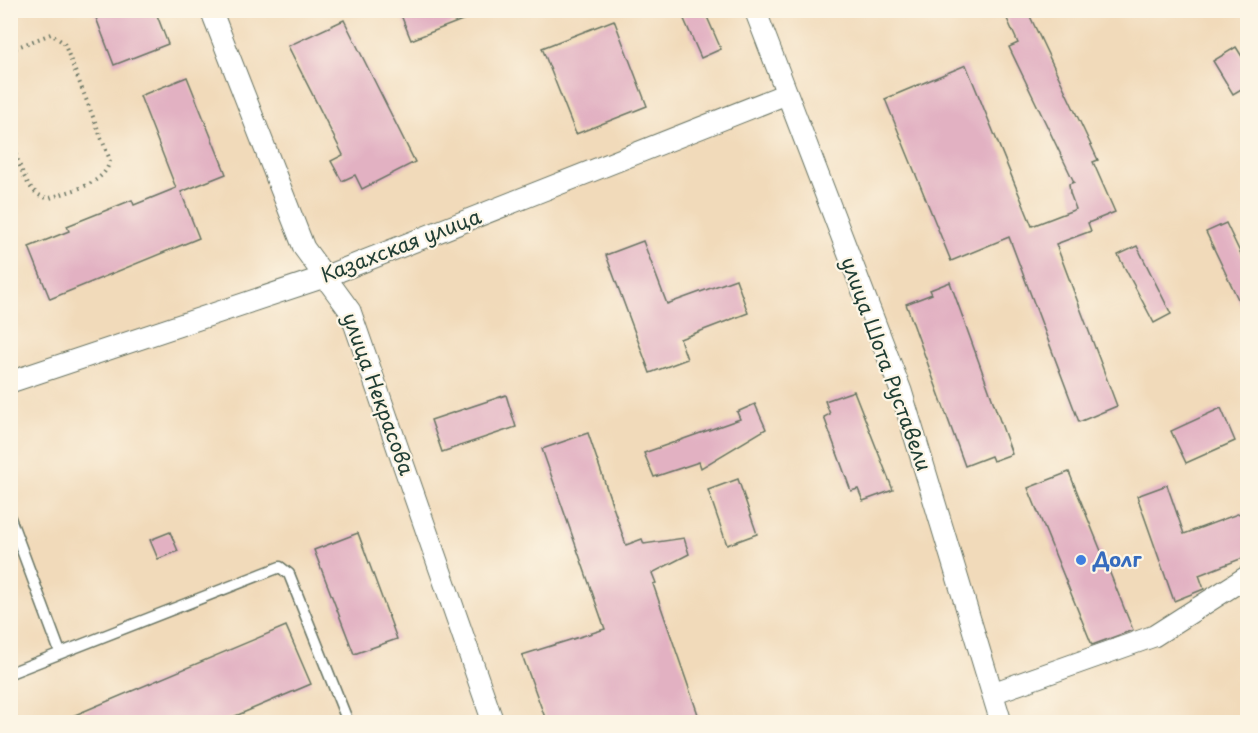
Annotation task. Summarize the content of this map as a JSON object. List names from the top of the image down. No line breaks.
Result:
{"streets":{"street":["Казахская улица","улица Шота Руставели","улица Некрасова"]},"crossings":[["Казахская улица","улица Шота Руставели"],["Казахская улица","улица Некрасова"]],"places":["Долг"]}
